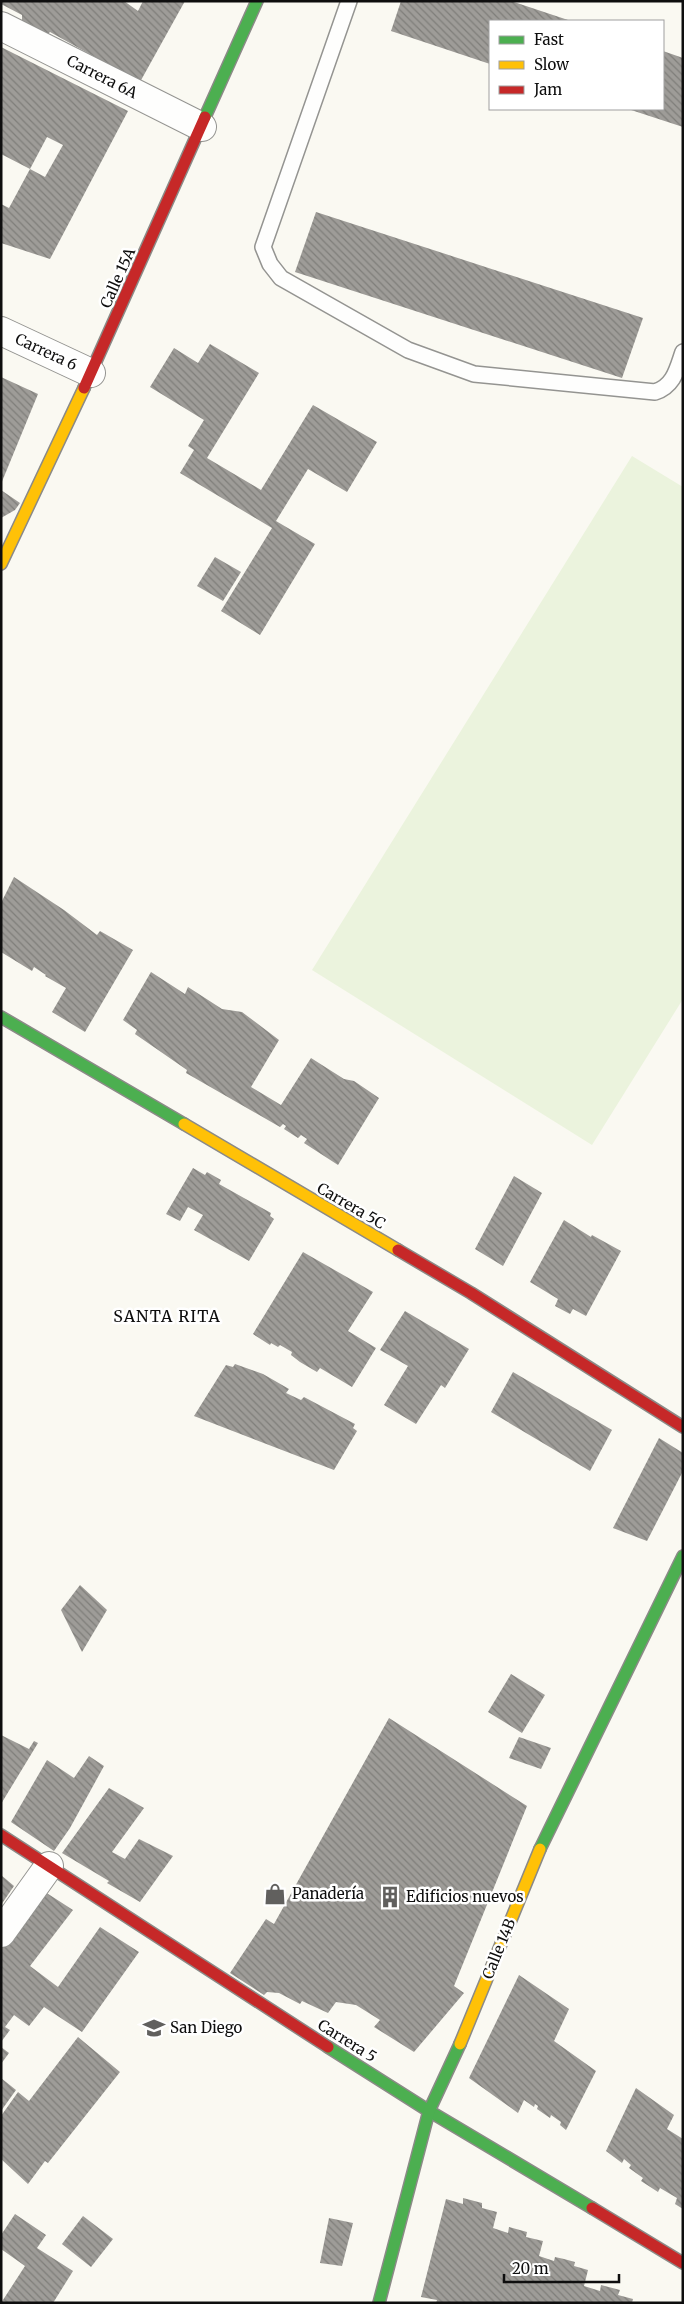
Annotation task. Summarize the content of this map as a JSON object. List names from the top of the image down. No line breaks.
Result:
{"streets":{"street":["Carrera 6A","Calle 15A","Carrera 6","Carrera 5C","Calle 14B","Carrera 5"]},"crossings":[["Carrera 6A","Calle 15A"],["Calle 15A","Carrera 6"],["Calle 14B","Carrera 5"]],"districts":["SANTA RITA"],"places":{"shop":["Panadería"],"building":["Edificios nuevos"],"school or university":["San Diego"]},"legend":["Fast","Slow","Jam"],"scale_bar":"20 m"}
